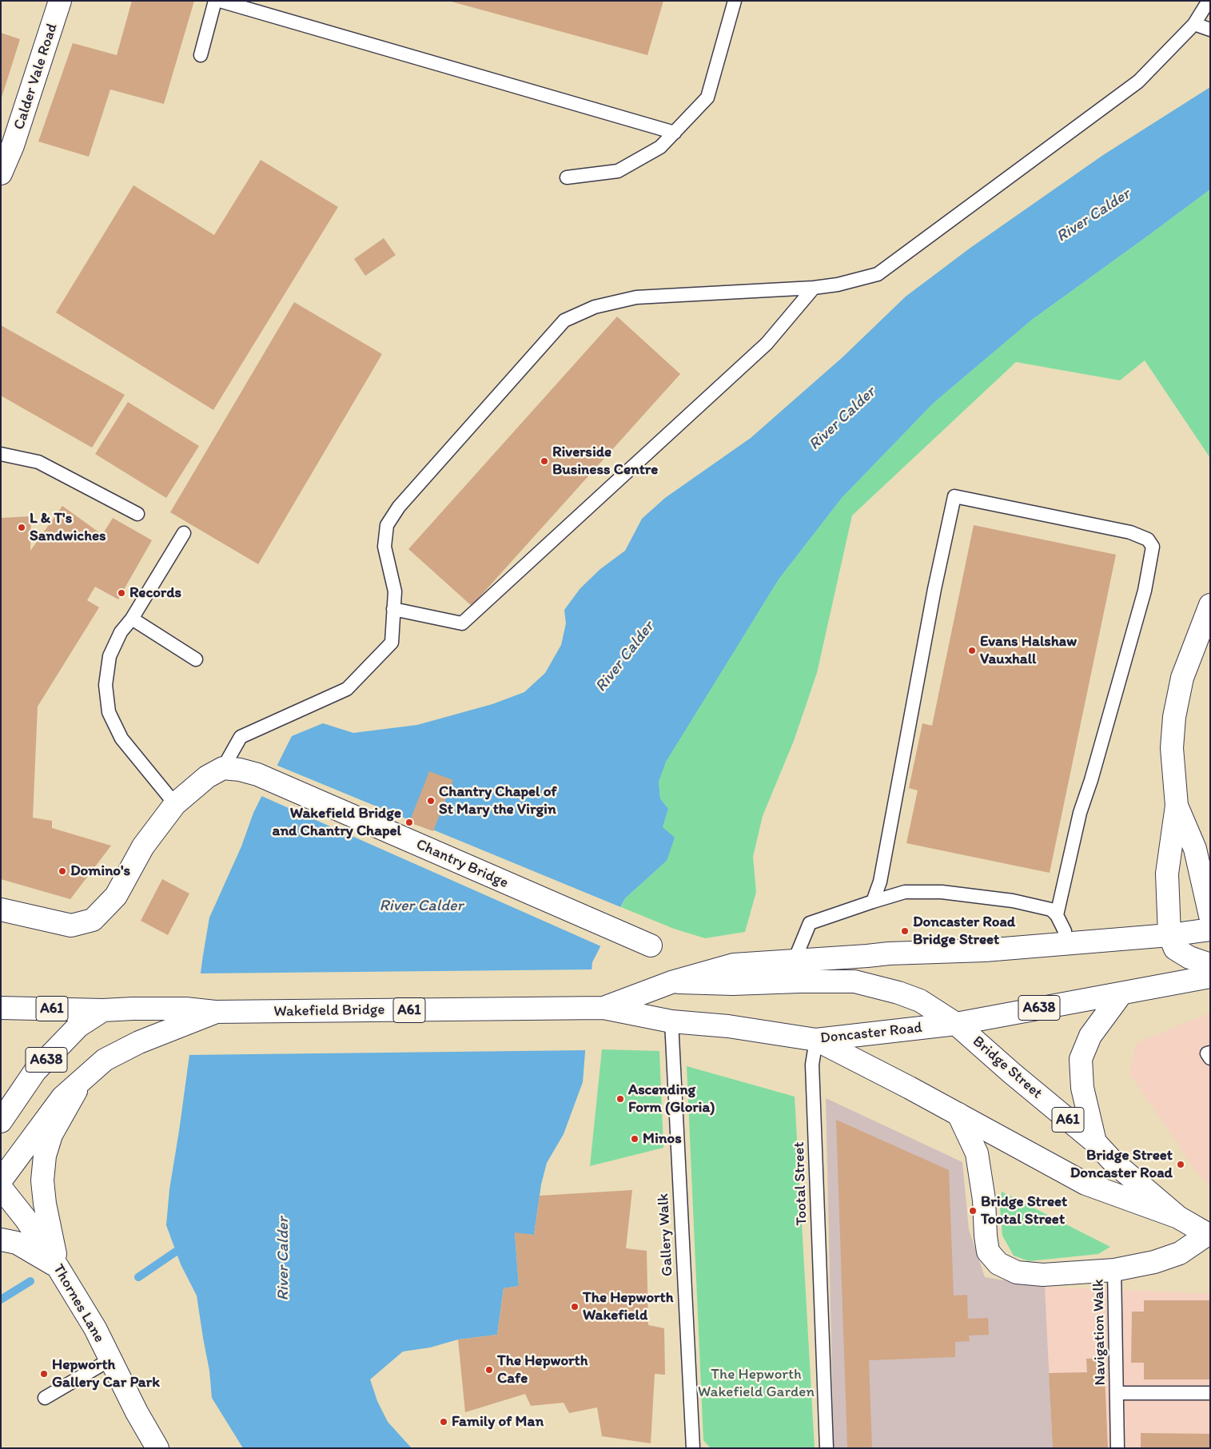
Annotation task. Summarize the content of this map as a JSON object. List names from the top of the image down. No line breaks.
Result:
{"streets":{"main road":["Calder Vale Road","Chantry Bridge","A638","A61","Wakefield Bridge","Doncaster Road","Bridge Street","Thornes Lane"],"lane":["Tootal Street","Gallery Walk","Navigation Walk"]},"crossings":[["A638","A61"],["A638","Wakefield Bridge"],["A61","Wakefield Bridge"],["A61","Doncaster Road"],["A61","Bridge Street"],["Wakefield Bridge","Doncaster Road"],["Doncaster Road","Bridge Street"],["Doncaster Road","Tootal Street"],["Doncaster Road","Gallery Walk"],["Bridge Street","Tootal Street"],["Bridge Street","Navigation Walk"]],"water":["River Calder"],"parks":["The Hepworth Wakefield Garden"],"places":["Riverside Business Centre","L & T's Sandwiches","Records","Evans Halshaw Vauxhall","Chantry Chapel of St Mary the Virgin","Wakefield Bridge and Chantry Chapel","Domino's","Doncaster Road Bridge Street","Ascending Form (Gloria)","Minos","Bridge Street Doncaster Road","Bridge Street Tootal Street","The Hepworth Wakefield","The Hepworth Cafe","Hepworth Gallery Car Park","Family of Man"]}
